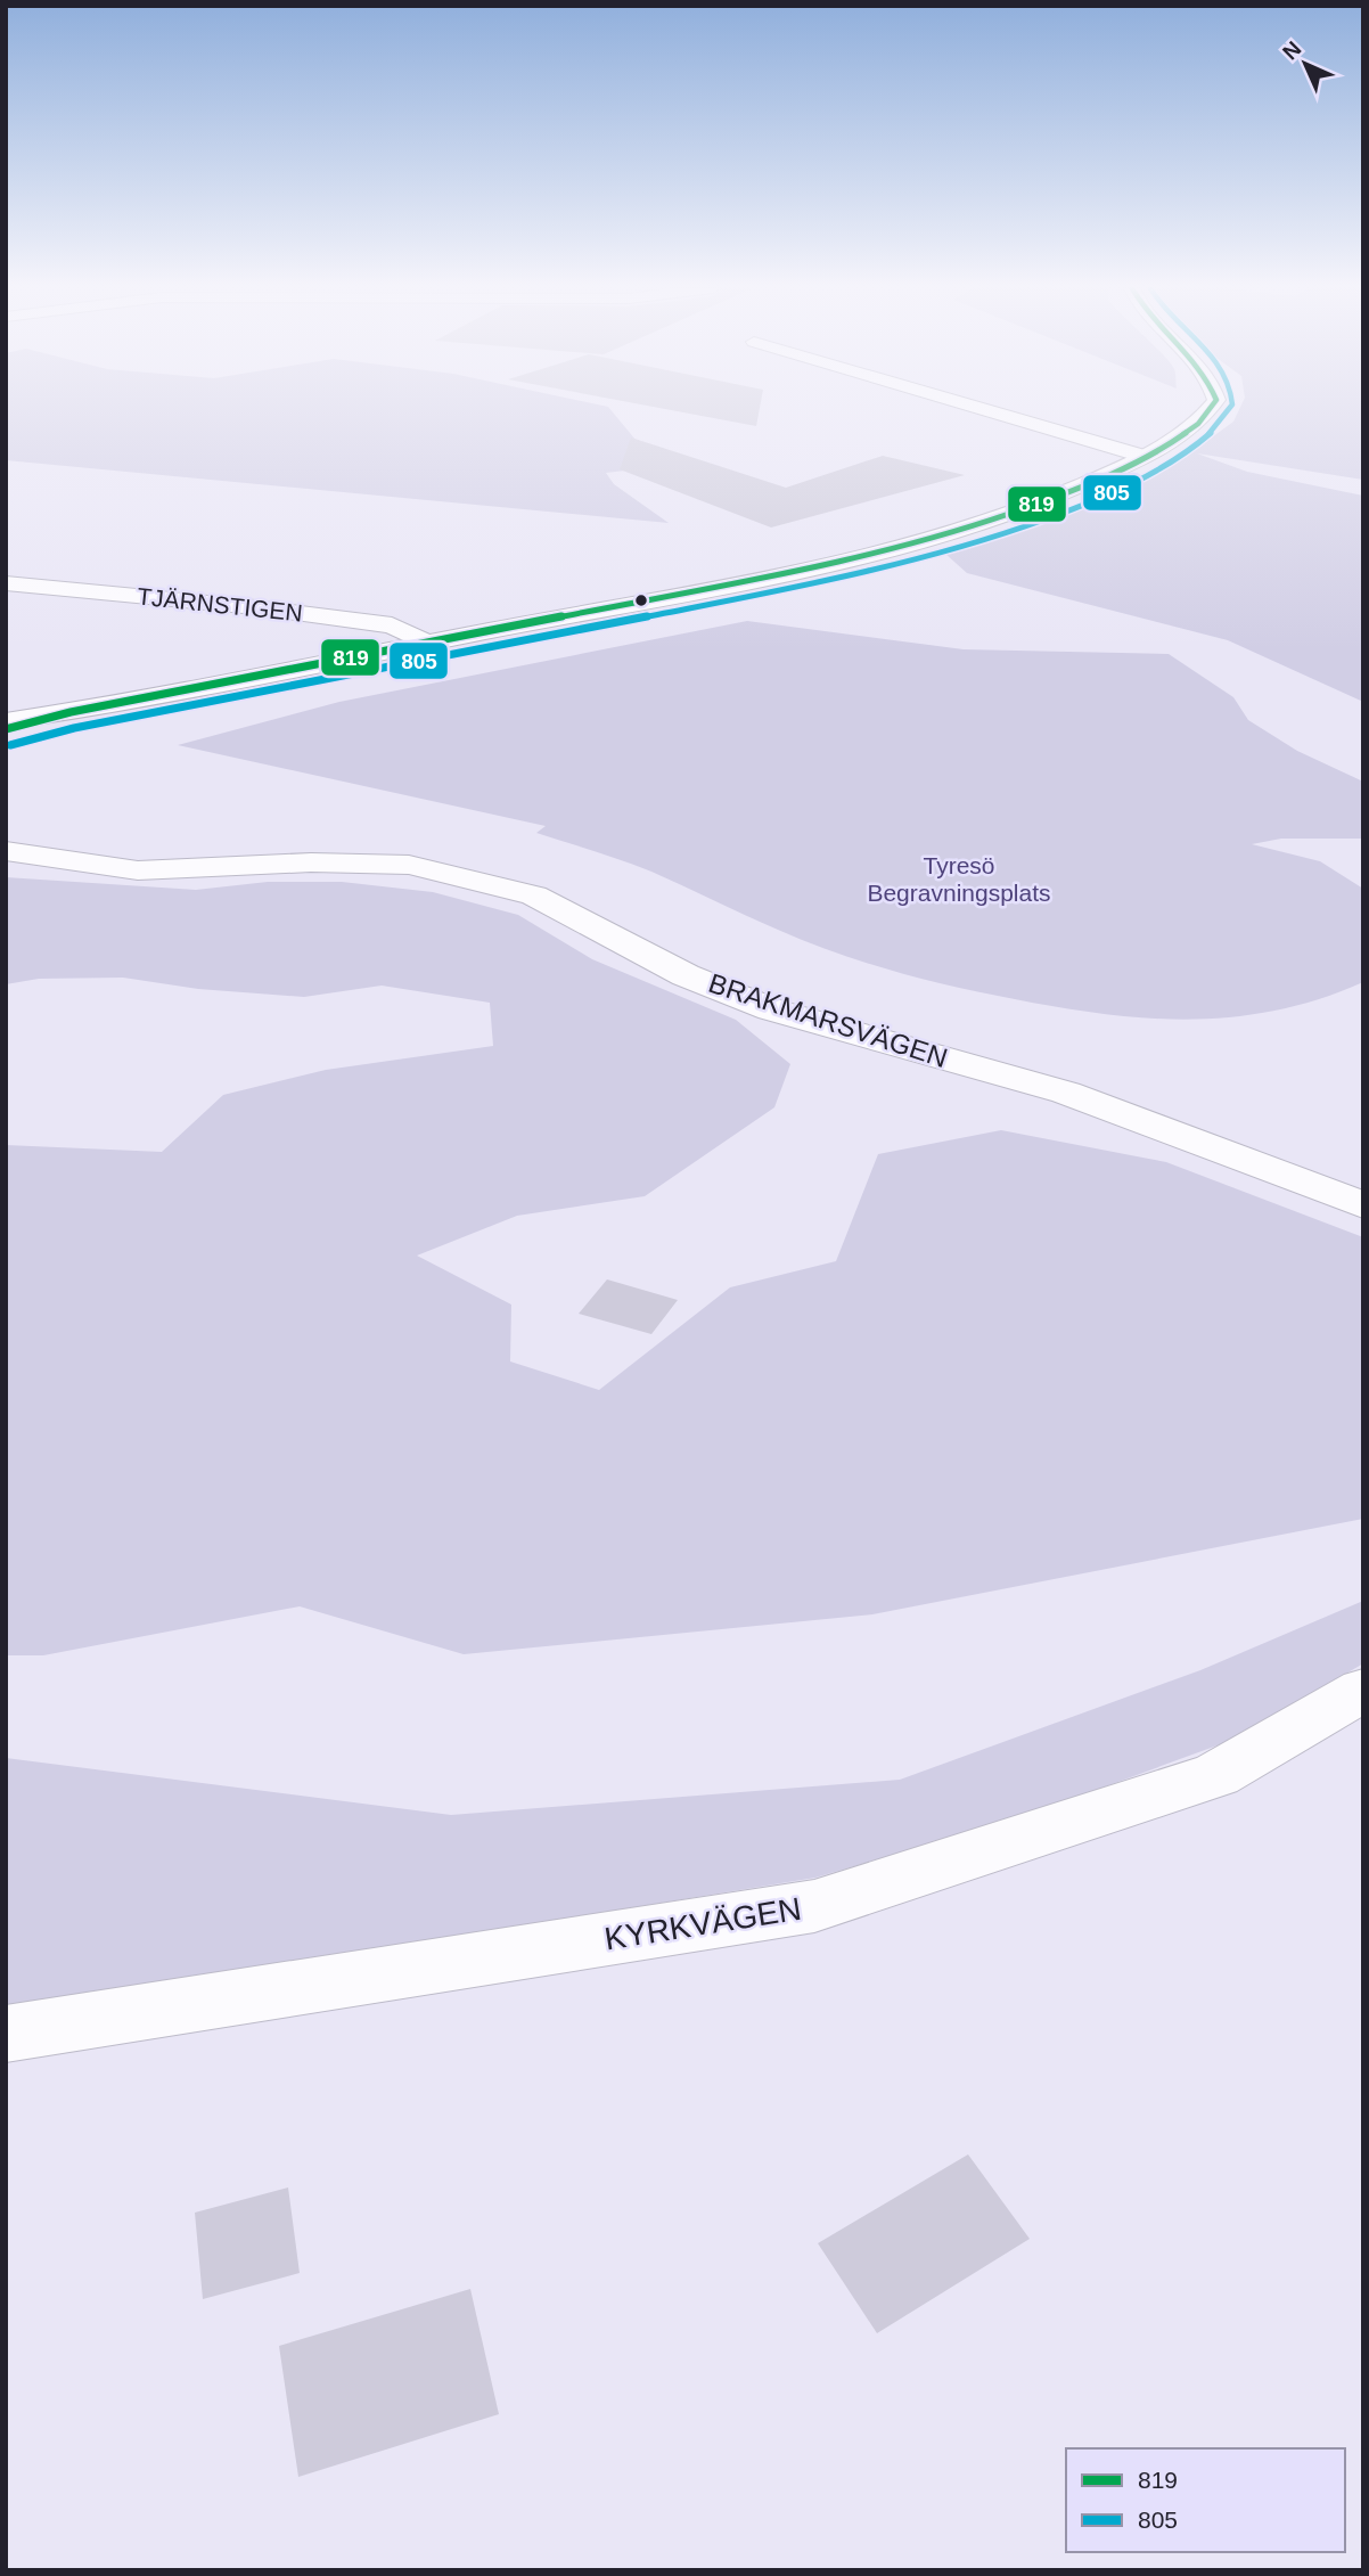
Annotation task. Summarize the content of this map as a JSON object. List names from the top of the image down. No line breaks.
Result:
{"streets":{"street":["TJÄRNSTIGEN","BRAKMARSVÄGEN","KYRKVÄGEN"]},"parks":["Tyresö Begravningsplats"],"lines":["transit line 819","transit line 805"],"legend":["819","805"],"north":"top left"}
